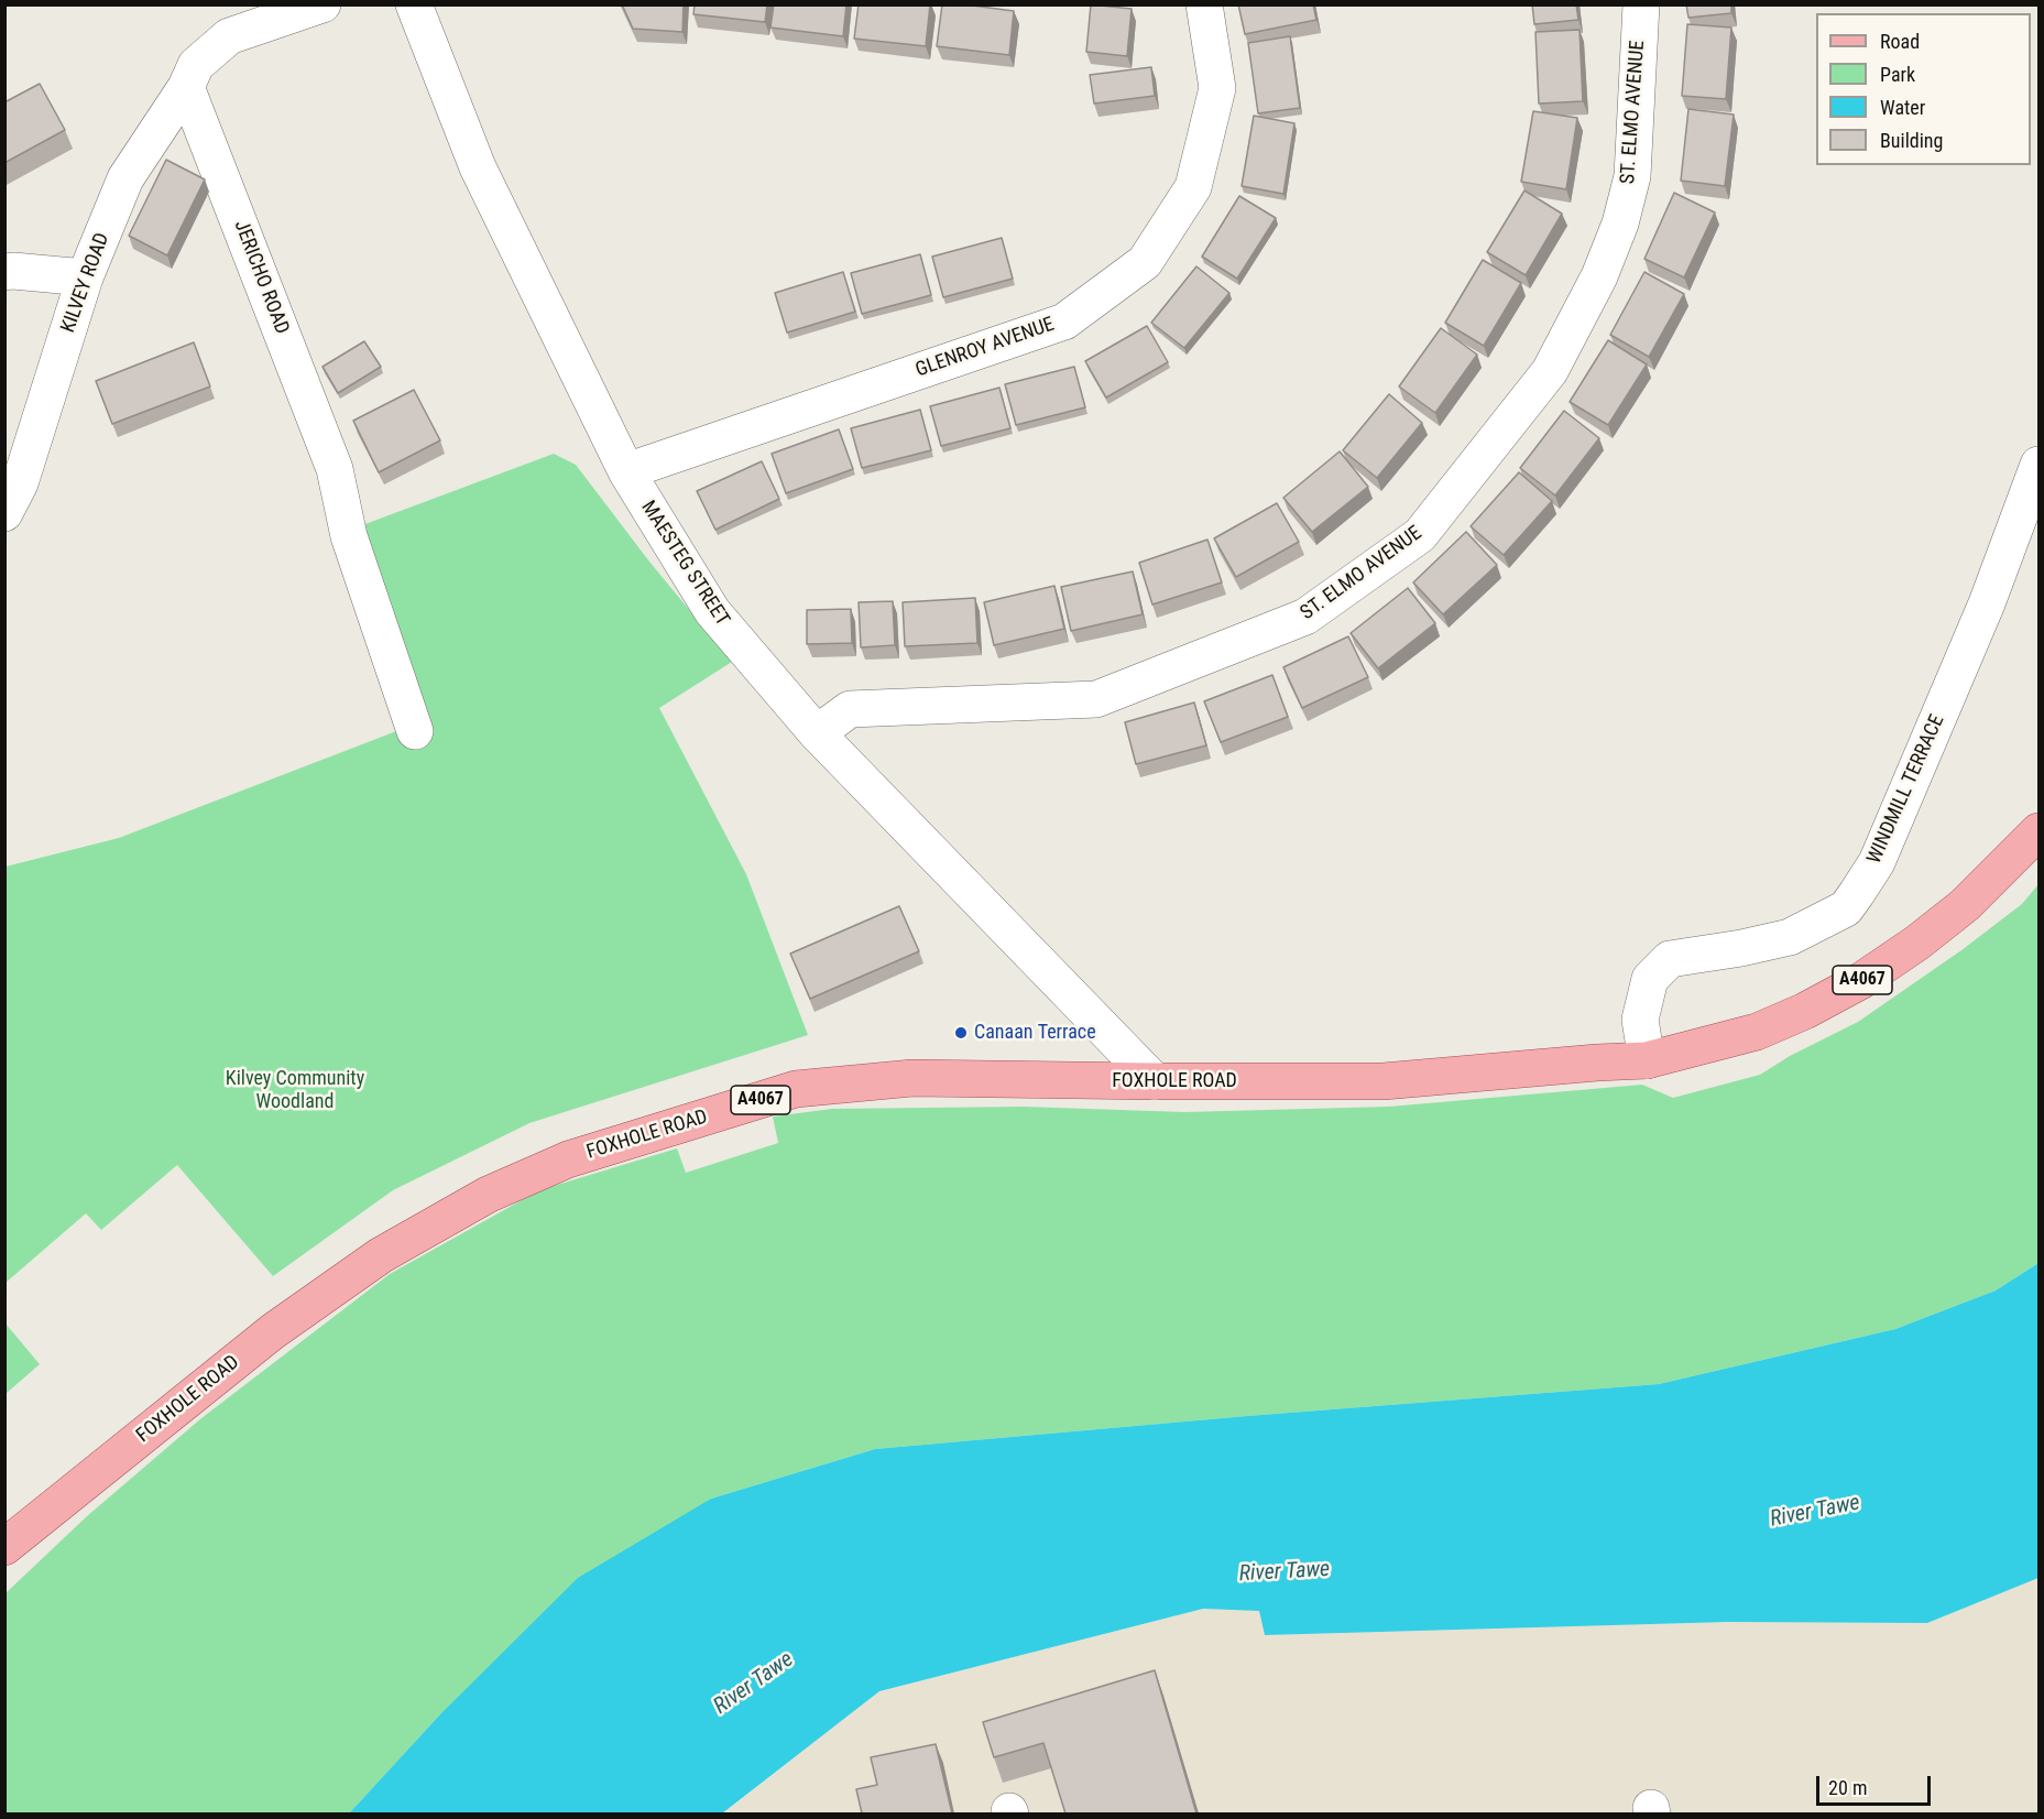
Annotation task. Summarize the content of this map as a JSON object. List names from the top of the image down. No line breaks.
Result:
{"streets":{"main road":["A4067","FOXHOLE ROAD"],"street":["ST. ELMO AVENUE","JERICHO ROAD","KILVEY ROAD","GLENROY AVENUE","MAESTEG STREET","WINDMILL TERRACE"]},"crossings":[["ST. ELMO AVENUE","MAESTEG STREET"],["JERICHO ROAD","KILVEY ROAD"],["GLENROY AVENUE","MAESTEG STREET"],["MAESTEG STREET","FOXHOLE ROAD"],["WINDMILL TERRACE","A4067"],["WINDMILL TERRACE","FOXHOLE ROAD"],["A4067","FOXHOLE ROAD"]],"water":["River Tawe"],"parks":["Kilvey Community Woodland"],"places":["Canaan Terrace"],"legend":["Road","Park","Water","Building"],"scale_bar":"20 m"}
